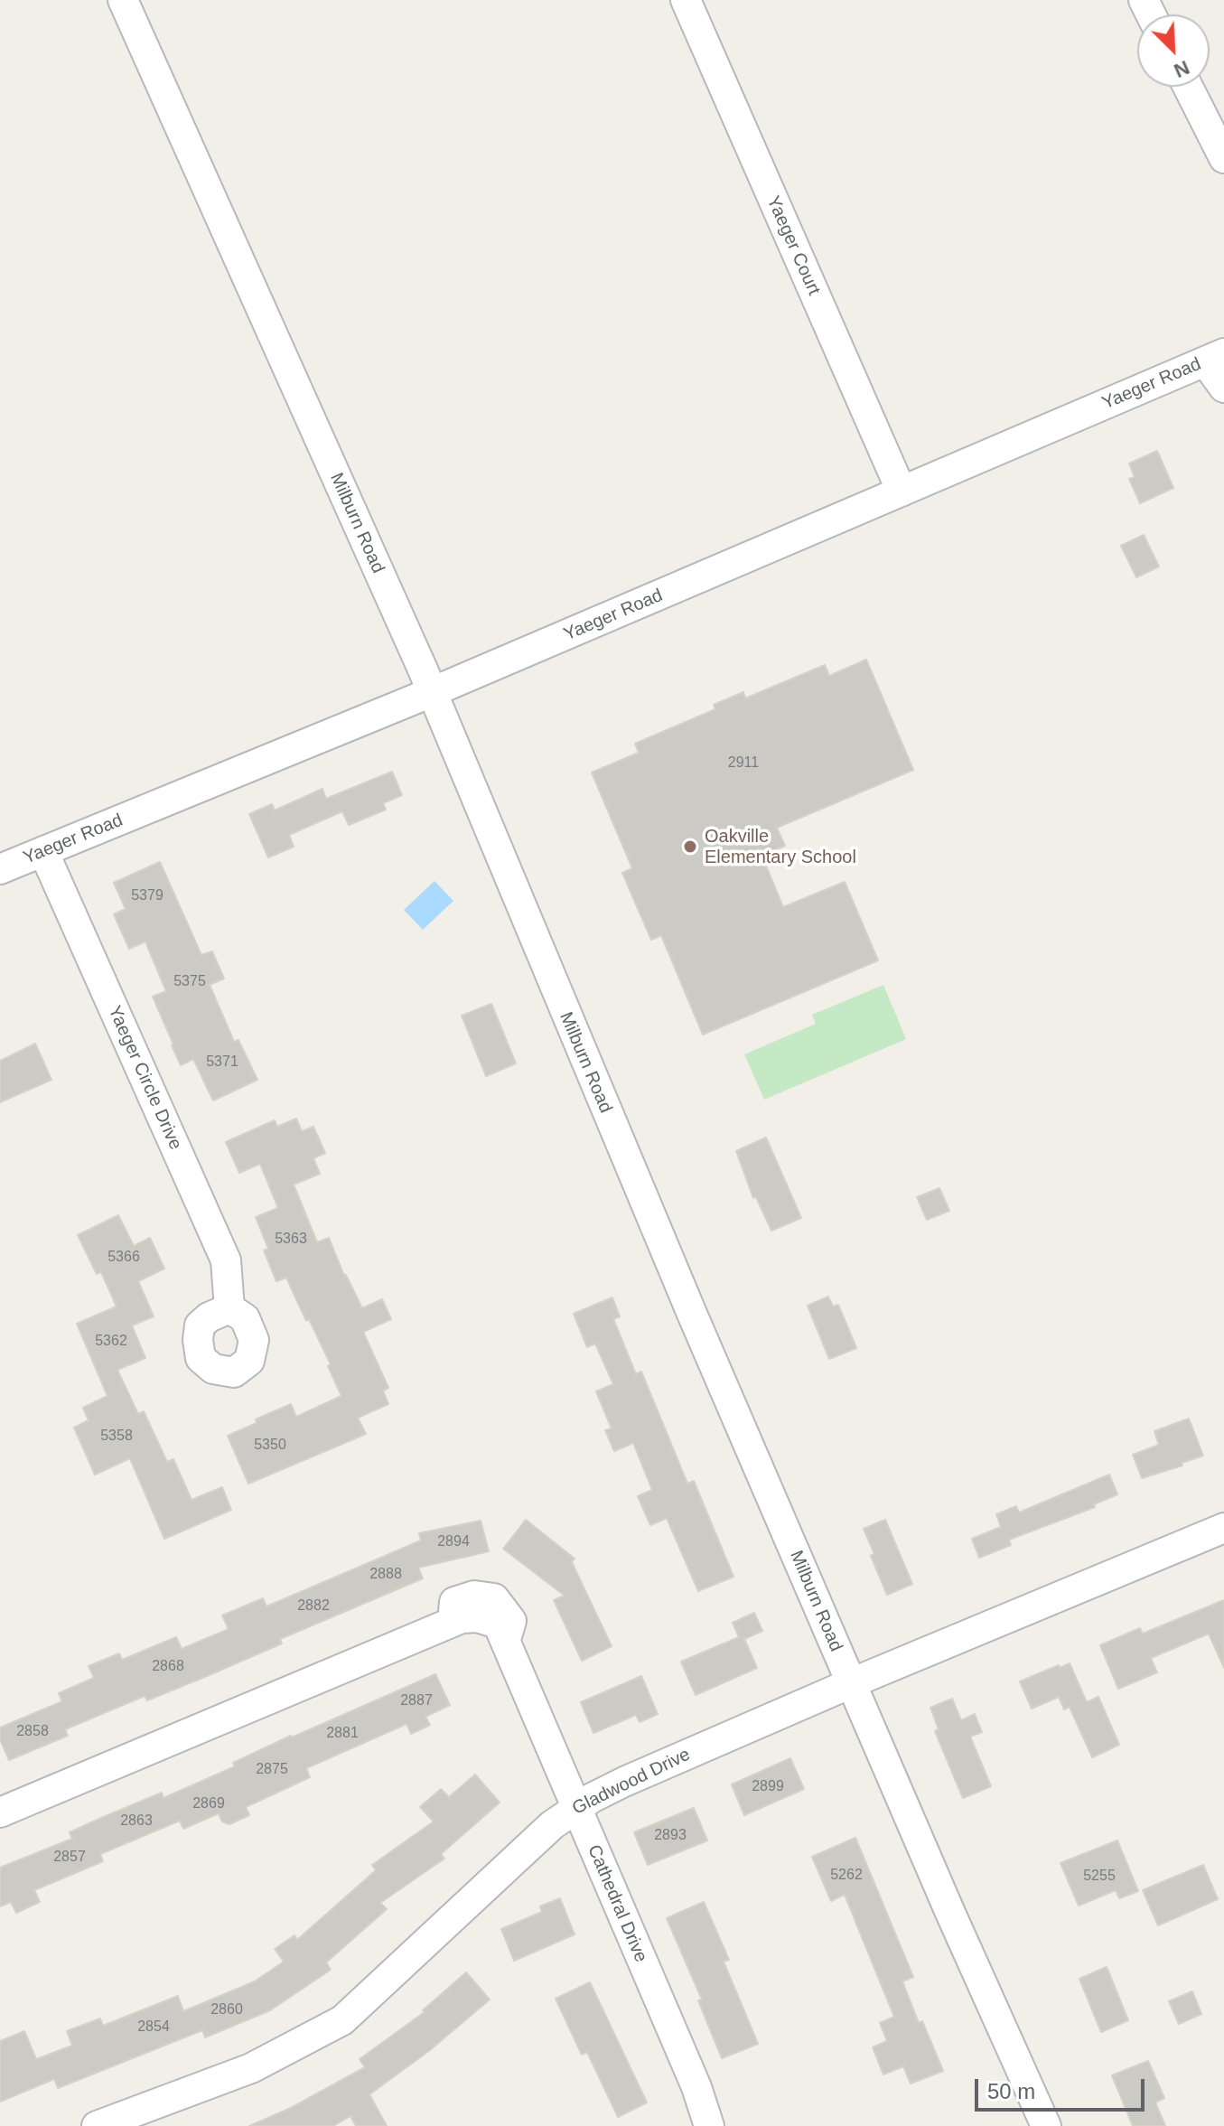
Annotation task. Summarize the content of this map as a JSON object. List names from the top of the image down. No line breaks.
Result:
{"streets":{"street":["Yaeger Court","Yaeger Road","Milburn Road","Yaeger Circle Drive","Gladwood Drive","Cathedral Drive"]},"crossings":[["Yaeger Court","Yaeger Road"],["Yaeger Road","Milburn Road"],["Yaeger Road","Yaeger Circle Drive"],["Milburn Road","Gladwood Drive"],["Gladwood Drive","Cathedral Drive"]],"places":["Oakville Elementary School"],"house_numbers":["2911","5379","5375","5371","5363","5366","5362","5358","5350","2894","2888","2882","2868","2887","2858","2881","2875","2899","2869","2863","2893","2857","5262","5255","2860","2854"],"scale_bar":"50 m","north":"bottom right"}
